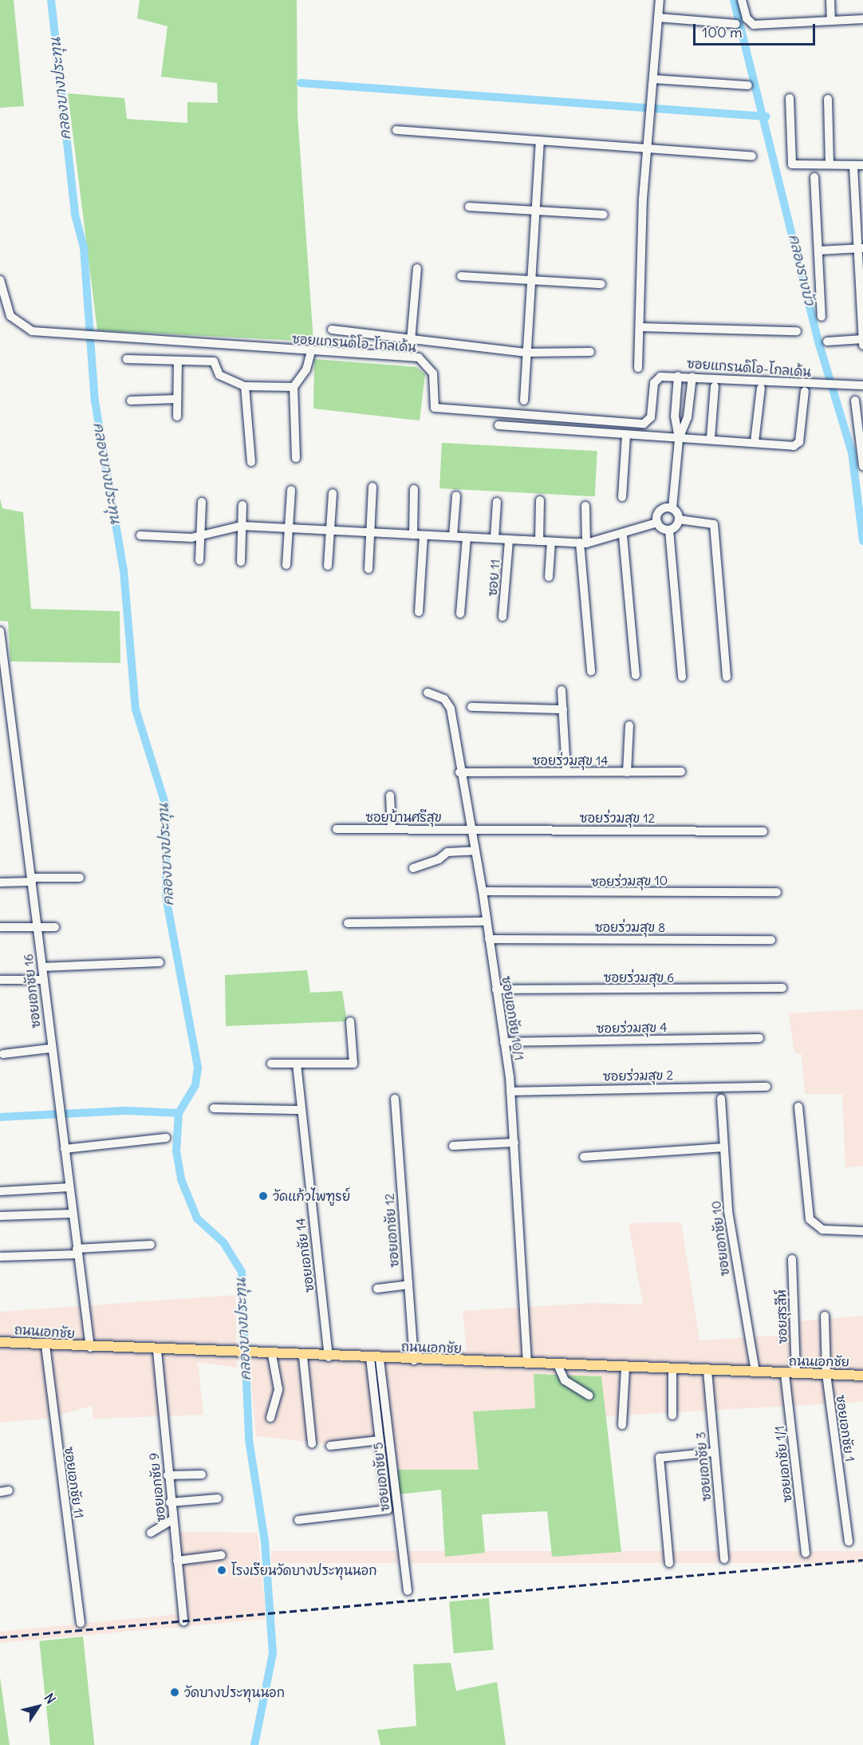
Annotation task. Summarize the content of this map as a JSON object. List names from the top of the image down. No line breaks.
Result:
{"streets":{"main road":["ถนนเอกชัย"],"street":["ซอยแกรนดิโอ-โกลเด้น","ซอย 11","ซอยร่วมสุข 14","ซอยบ้านศรีสุข","ซอยร่วมสุข 12","ซอยร่วมสุข 10","ซอยร่วมสุข 8","ซอยร่วมสุข 6","ซอยเอกชัย 16","ซอยเอกชัย 10/1","ซอยร่วมสุข 4","ซอยร่วมสุข 2","ซอยเอกชัย 12","ซอยเอกชัย 10","ซอยเอกชัย 14","ซอยสุรสีห์","ซอยเอกชัย 1","ซอยเอกชัย 1/1","ซอยเอกชัย 3","ซอยเอกชัย 5","ซอยเอกชัย 11","ซอยเอกชัย 9"]},"crossings":[["ซอยร่วมสุข 14","ซอยเอกชัย 10/1"],["ซอยบ้านศรีสุข","ซอยร่วมสุข 12"],["ซอยบ้านศรีสุข","ซอยเอกชัย 10/1"],["ซอยร่วมสุข 12","ซอยเอกชัย 10/1"],["ซอยร่วมสุข 10","ซอยเอกชัย 10/1"],["ซอยร่วมสุข 8","ซอยเอกชัย 10/1"],["ซอยร่วมสุข 6","ซอยเอกชัย 10/1"],["ซอยเอกชัย 16","ถนนเอกชัย"],["ซอยเอกชัย 10/1","ซอยร่วมสุข 4"],["ซอยเอกชัย 10/1","ซอยร่วมสุข 2"],["ซอยเอกชัย 10/1","ถนนเอกชัย"],["ซอยเอกชัย 12","ถนนเอกชัย"],["ซอยเอกชัย 10","ถนนเอกชัย"],["ซอยเอกชัย 14","ถนนเอกชัย"],["ซอยสุรสีห์","ถนนเอกชัย"],["ถนนเอกชัย","ซอยเอกชัย 1"],["ถนนเอกชัย","ซอยเอกชัย 1/1"],["ถนนเอกชัย","ซอยเอกชัย 3"],["ถนนเอกชัย","ซอยเอกชัย 5"],["ถนนเอกชัย","ซอยเอกชัย 11"],["ถนนเอกชัย","ซอยเอกชัย 9"]],"water":["คลองบางประทุน","คลองรางบัว"],"places":["วัดแก้วไพฑูรย์","โรงเรียนวัดบางประทุนนอก","วัดบางประทุนนอก"],"scale_bar":"100 m","north":"top right"}
